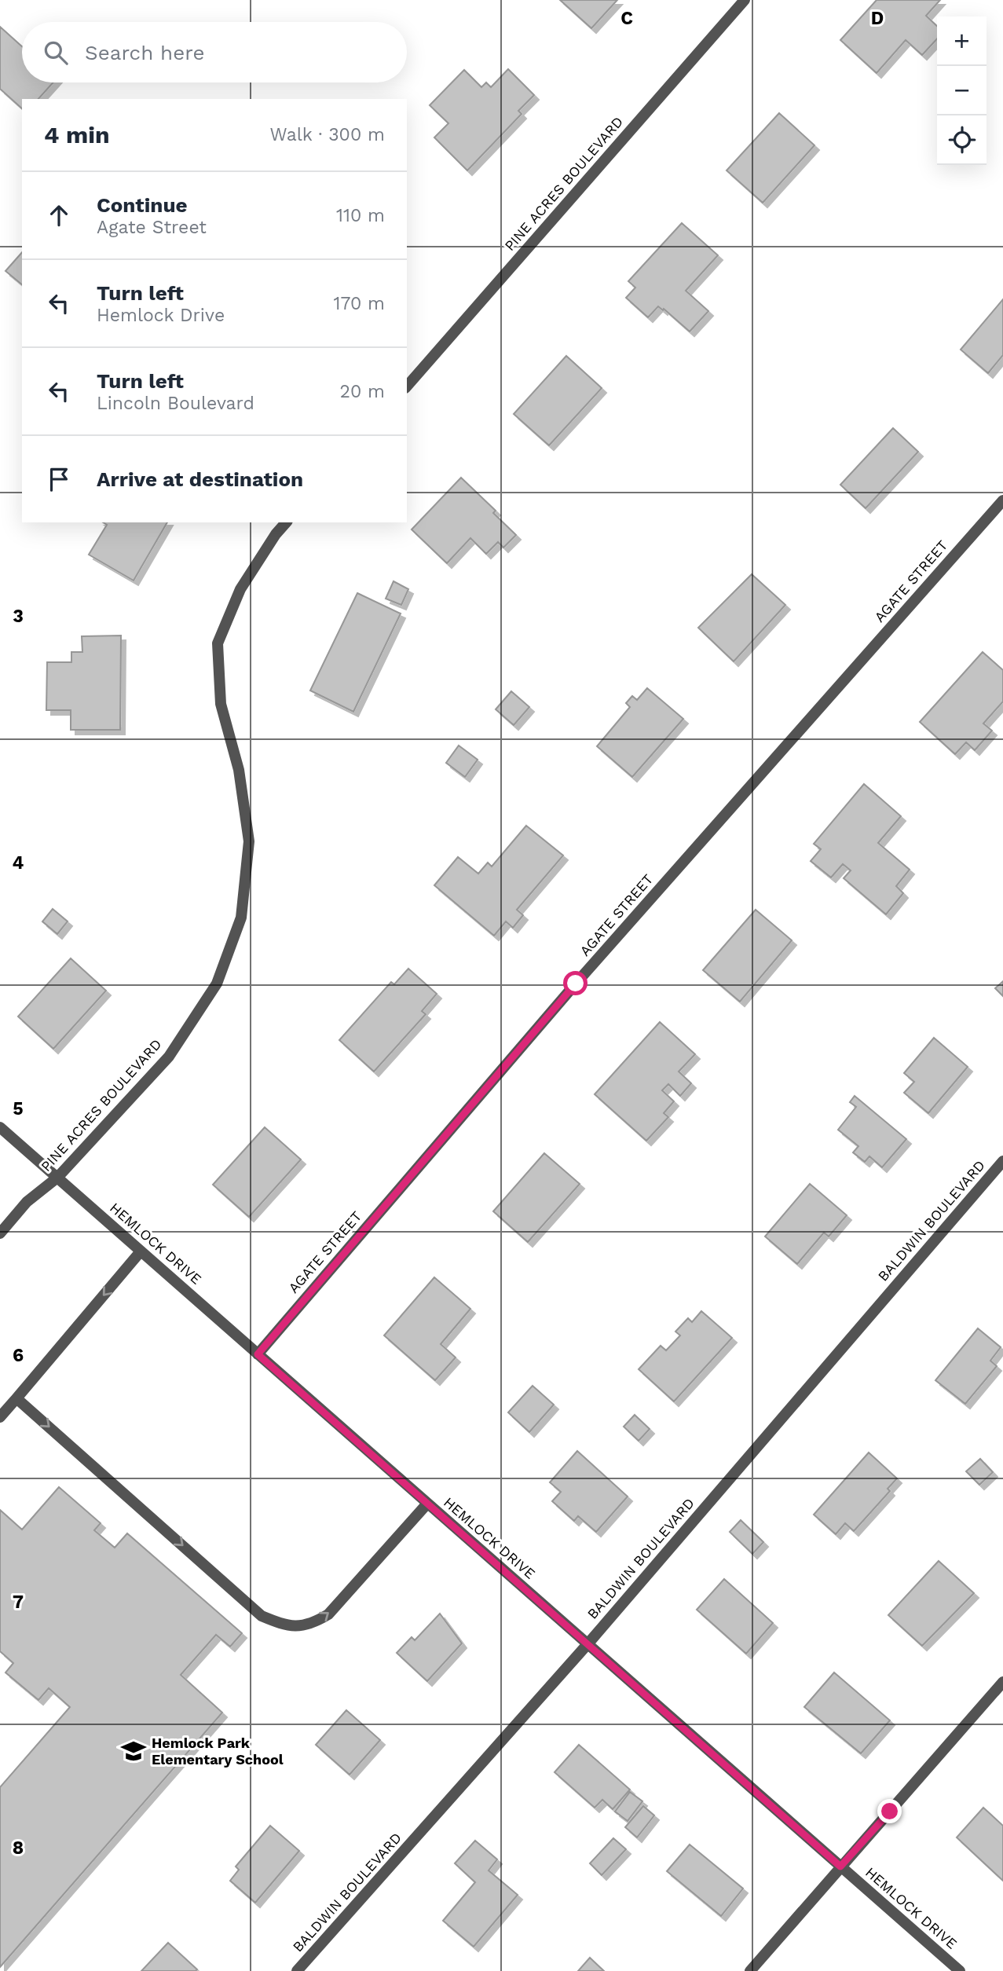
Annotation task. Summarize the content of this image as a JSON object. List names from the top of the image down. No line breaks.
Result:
{"streets":{"street":["PINE ACRES BOULEVARD","AGATE STREET","BALDWIN BOULEVARD","HEMLOCK DRIVE"]},"crossings":[["PINE ACRES BOULEVARD","HEMLOCK DRIVE"],["AGATE STREET","HEMLOCK DRIVE"],["BALDWIN BOULEVARD","HEMLOCK DRIVE"]],"places":{"school or university":["Hemlock Park Elementary School"]},"page":{"map_buttons":["+","−"],"search":"Search here","heading":["4 min","Walk · 300 m"],"list":[["Continue","Agate Street","110 m"],["Turn left","Hemlock Drive","170 m"],["Turn left","Lincoln Boulevard","20 m"],"Arrive at destination"]},"grid":{"columns":["C","D"],"rows":["3","4","5","6","7","8"]}}
